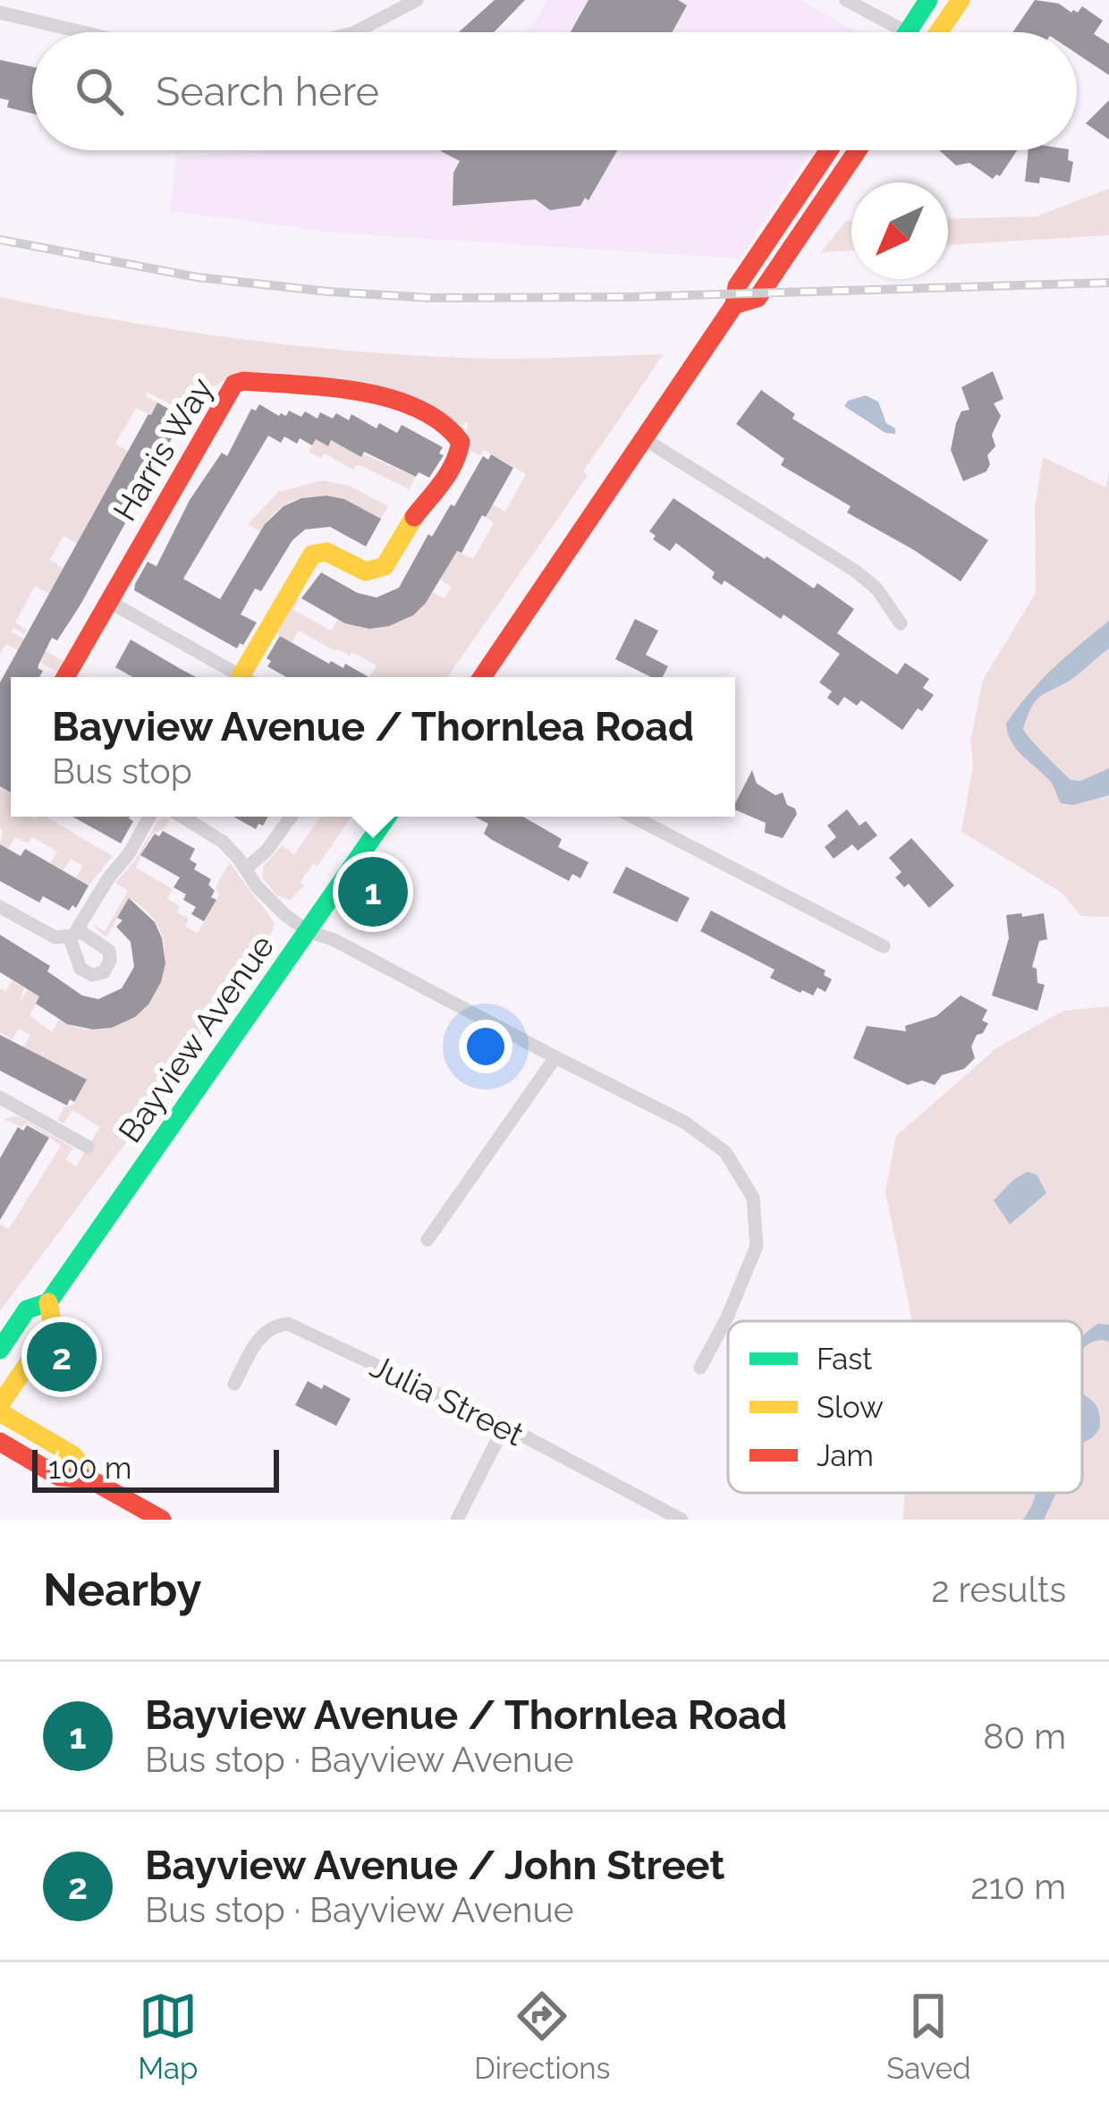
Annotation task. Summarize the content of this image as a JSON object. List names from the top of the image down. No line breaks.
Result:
{"streets":{"main road":["Harris Way","Bayview Avenue"],"street":["Julia Street"]},"legend":["Fast","Slow","Jam"],"scale_bar":"100 m","north":"bottom left","page":{"search":"Search here","popup":["Bayview Avenue / Thornlea Road","Bus stop"],"pins":["1","2"],"scale":"100 m","heading":["Nearby","2 results"],"list":[{"mark":"1","name":"Bayview Avenue / Thornlea Road","note":"Bus stop · Bayview Avenue","value":"80 m"},{"mark":"2","name":"Bayview Avenue / John Street","note":"Bus stop · Bayview Avenue","value":"210 m"}],"nav":["Map","Directions","Saved"]}}
